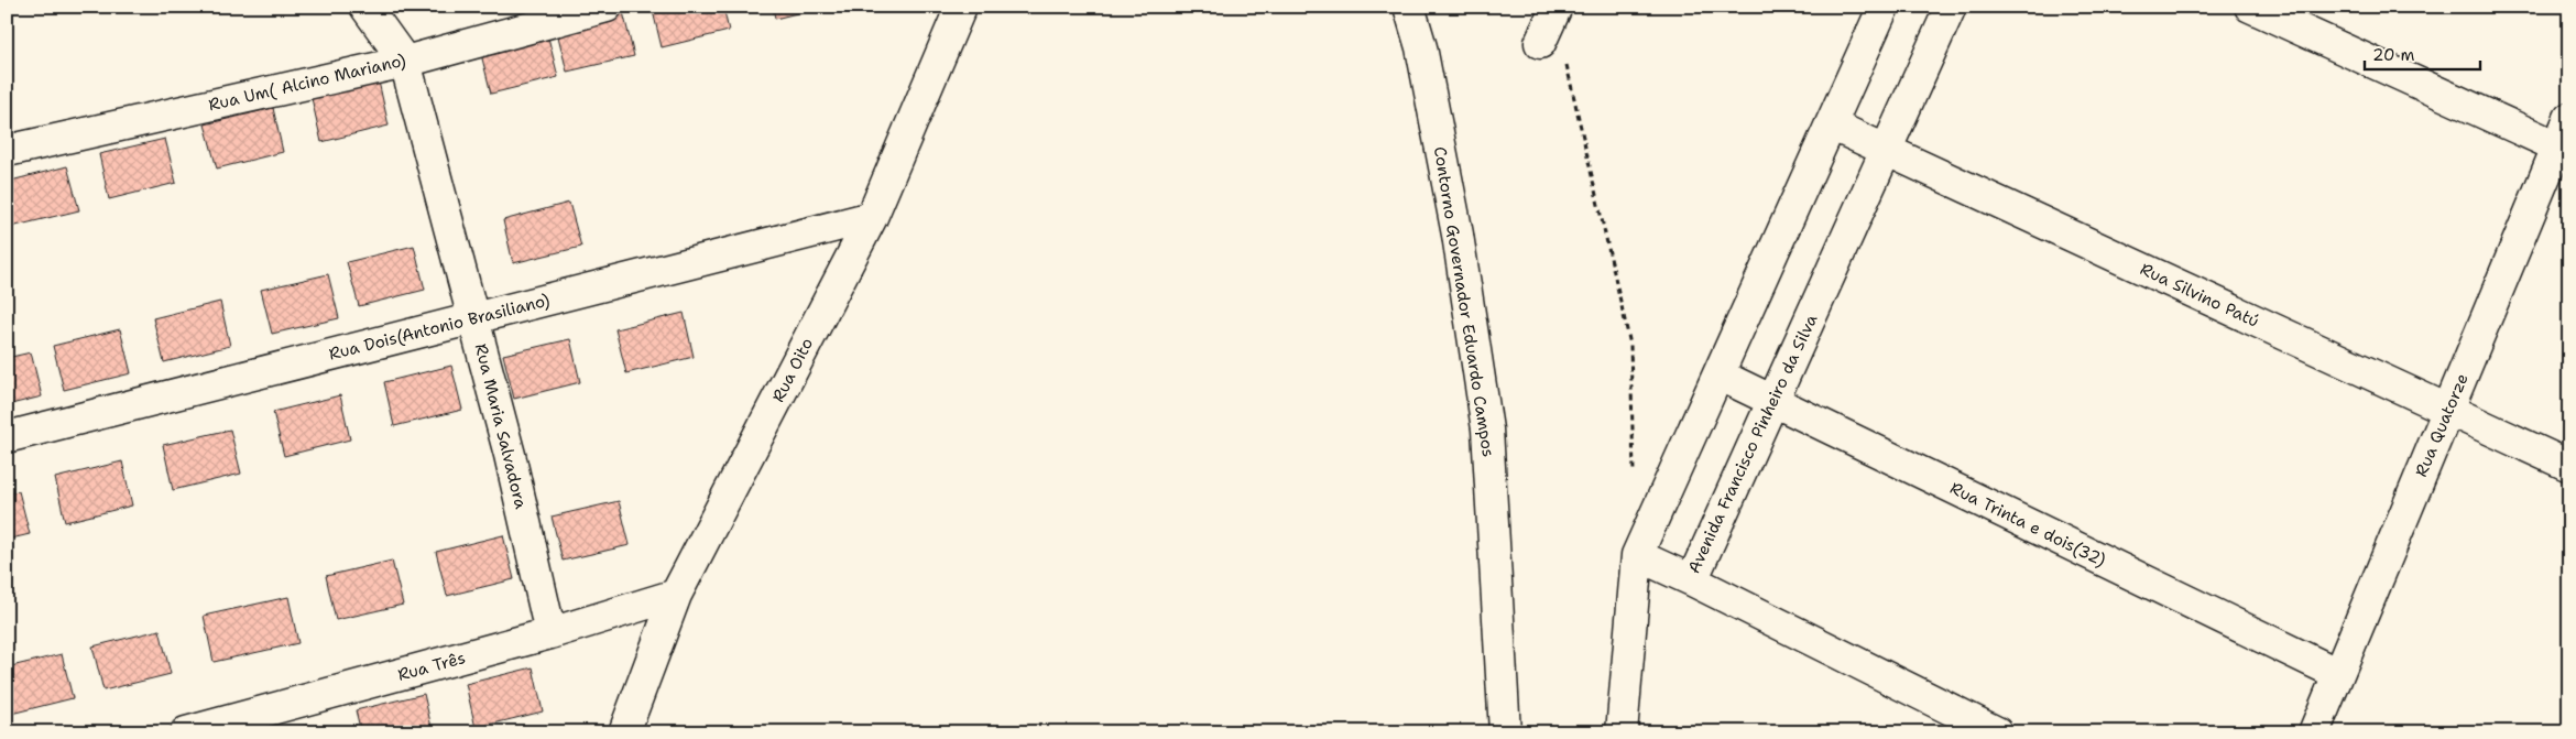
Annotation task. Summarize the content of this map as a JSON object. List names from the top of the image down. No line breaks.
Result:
{"streets":{"main road":["Rua Um( Alcino Mariano)","Rua Silvino Patú","Contorno Governador Eduardo Campos","Rua Dois(Antonio Brasiliano)","Rua Oito","Rua Quatorze","Rua Maria Salvadora","Avenida Francisco Pinheiro da Silva","Rua Trinta e dois(32)","Rua Três"]},"crossings":[["Rua Um( Alcino Mariano)","Rua Maria Salvadora"],["Rua Silvino Patú","Rua Quatorze"],["Rua Silvino Patú","Avenida Francisco Pinheiro da Silva"],["Rua Dois(Antonio Brasiliano)","Rua Oito"],["Rua Dois(Antonio Brasiliano)","Rua Maria Salvadora"],["Rua Oito","Rua Três"],["Rua Quatorze","Rua Trinta e dois(32)"],["Rua Maria Salvadora","Rua Três"],["Avenida Francisco Pinheiro da Silva","Rua Trinta e dois(32)"]],"scale_bar":"20 m"}
